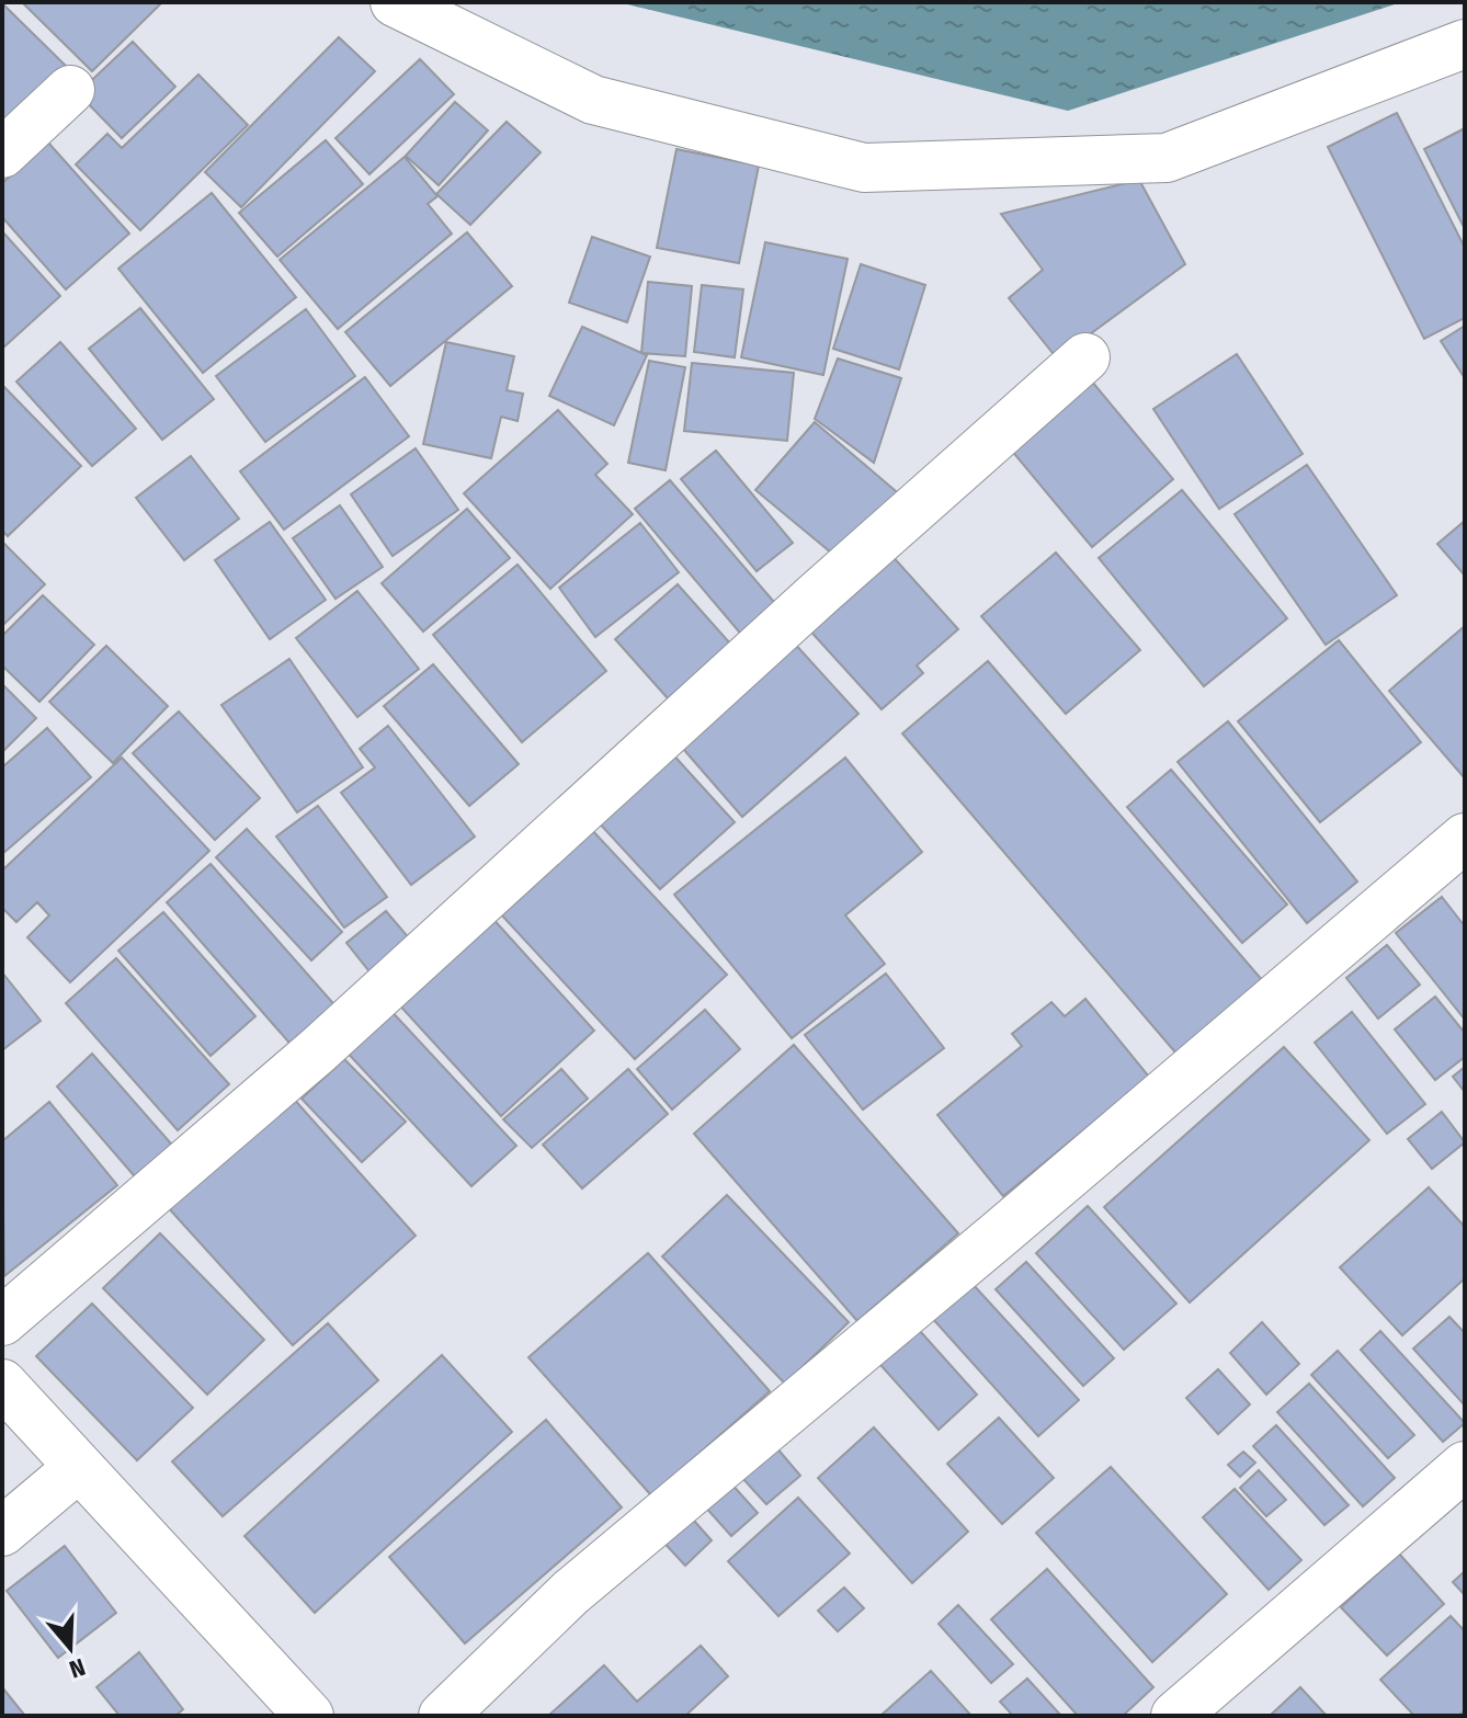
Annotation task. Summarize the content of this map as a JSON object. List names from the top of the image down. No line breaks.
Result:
{"north":"bottom"}
